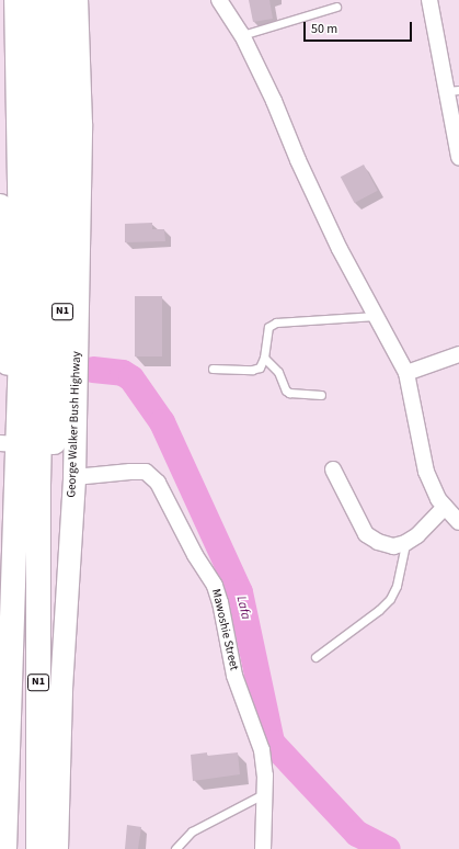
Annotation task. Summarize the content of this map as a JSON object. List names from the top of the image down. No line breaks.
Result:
{"streets":{"highway":["N1"],"street":["George Walker Bush Highway","Mawoshie Street"]},"crossings":[["George Walker Bush Highway","Mawoshie Street"]],"water":["Lafa"],"scale_bar":"50 m"}
